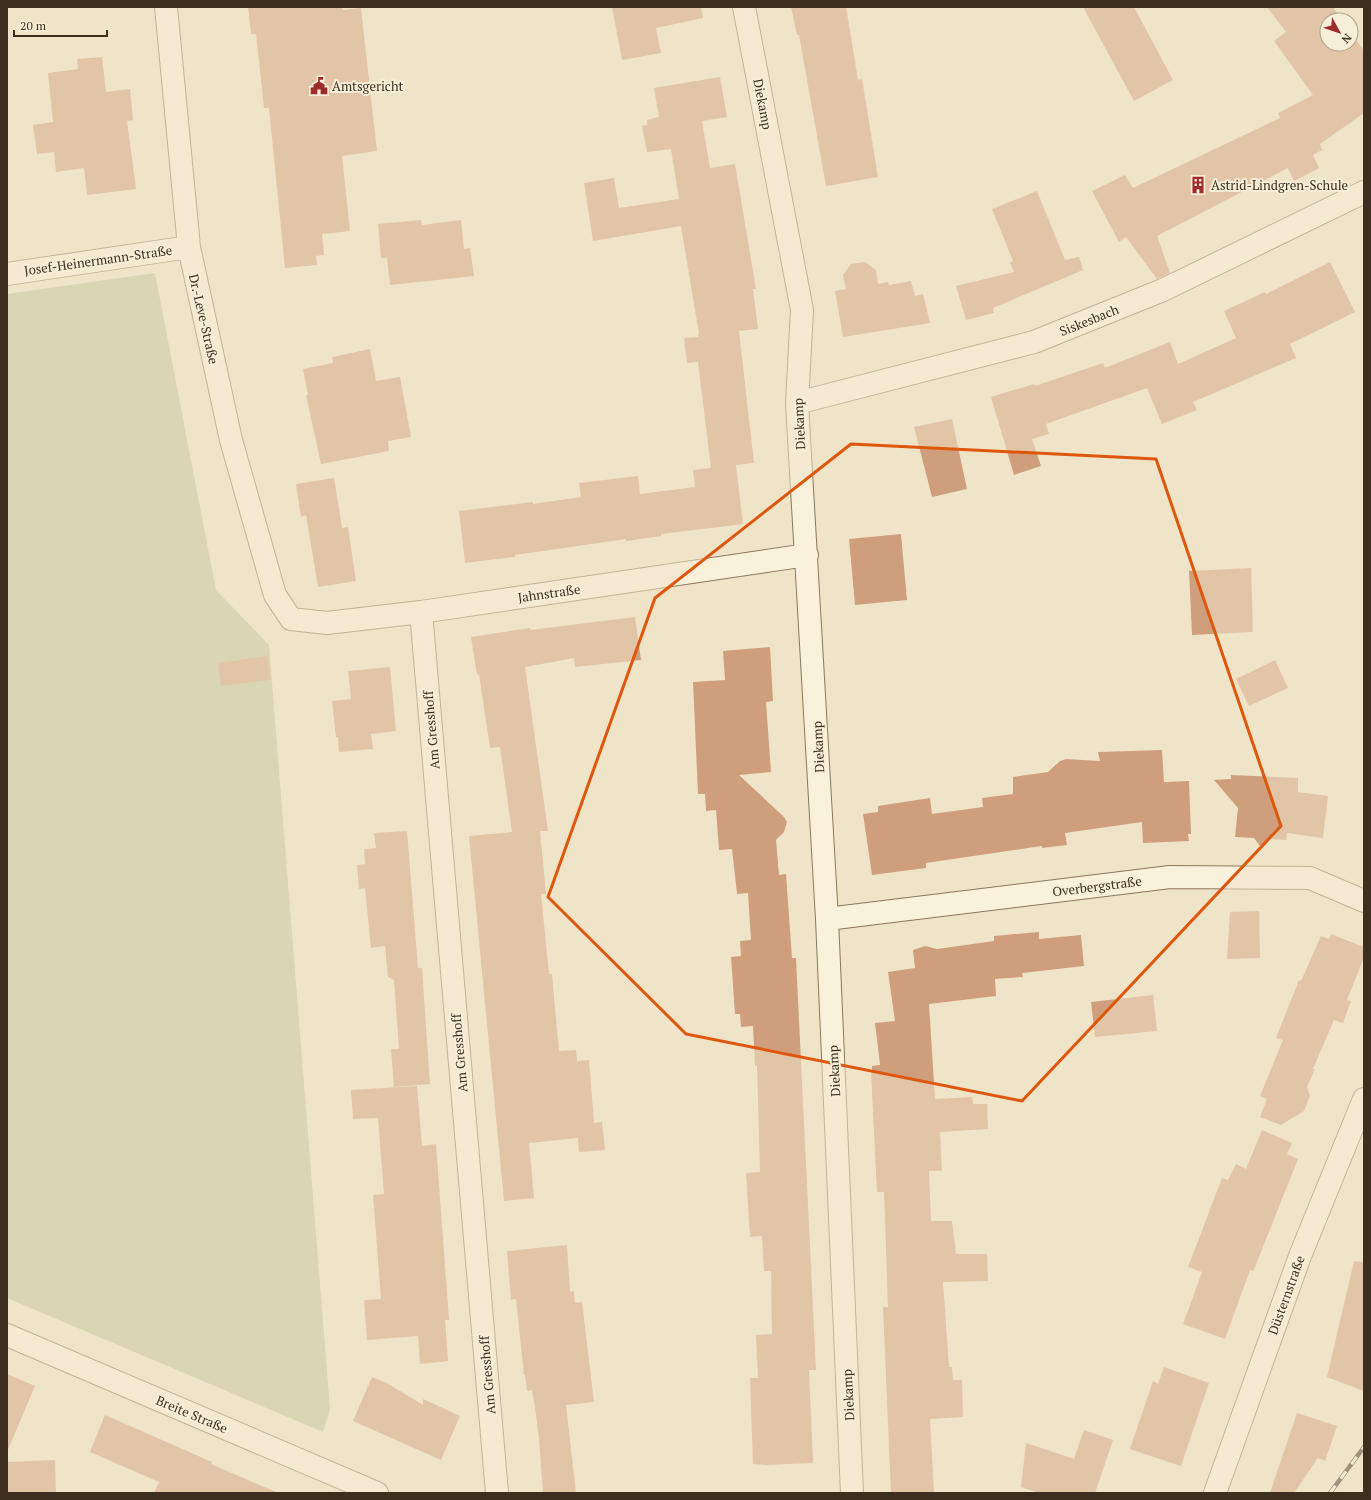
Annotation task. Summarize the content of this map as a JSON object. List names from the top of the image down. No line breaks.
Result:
{"streets":{"street":["Diekamp","Josef-Heinermann-Straße","Dr.-Leve-Straße","Siskesbach","Jahnstraße","Am Gresshoff","Overbergstraße","Düsternstraße","Breite Straße"]},"crossings":[["Diekamp","Siskesbach"],["Diekamp","Jahnstraße"],["Diekamp","Overbergstraße"],["Josef-Heinermann-Straße","Dr.-Leve-Straße"],["Dr.-Leve-Straße","Jahnstraße"],["Jahnstraße","Am Gresshoff"]],"places":{"public building":["Amtsgericht"],"building":["Astrid-Lindgren-Schule"]},"scale_bar":"20 m","north":"bottom right"}
